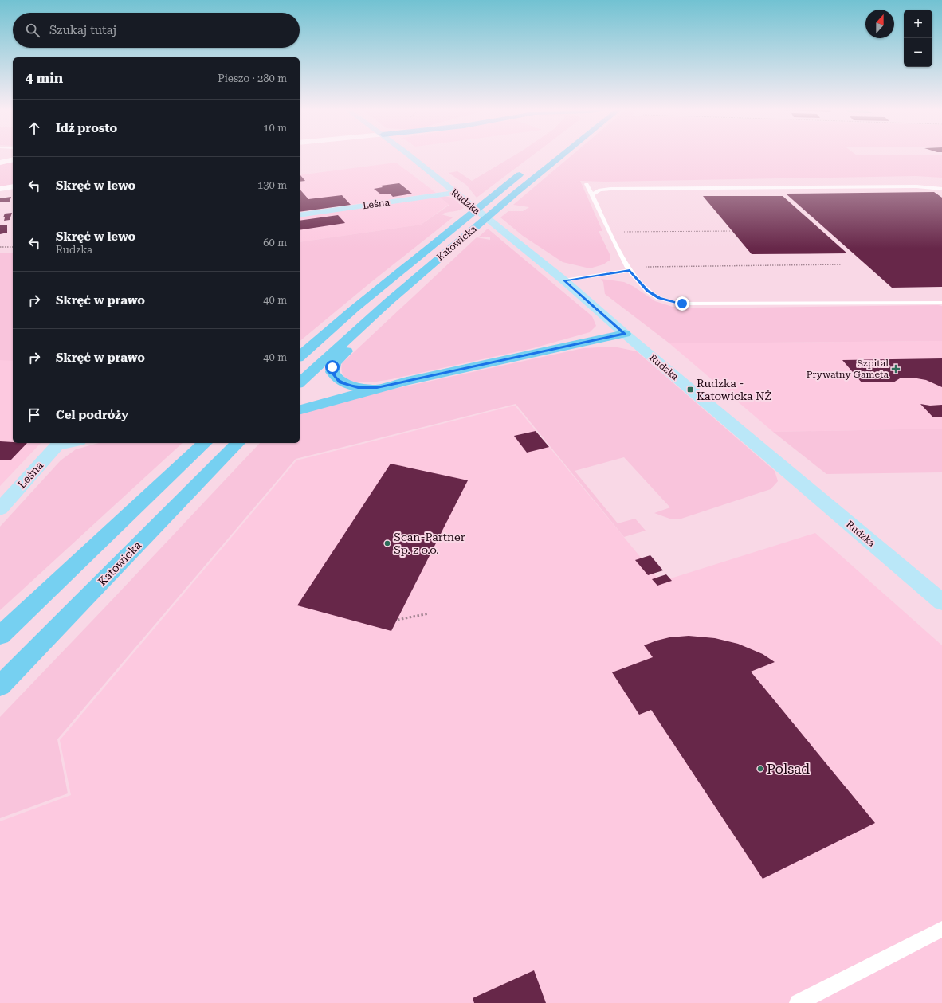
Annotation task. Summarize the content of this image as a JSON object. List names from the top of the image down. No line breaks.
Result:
{"streets":{"main road":["Katowicka"],"street":["Rudzka","Leśna"]},"crossings":[["Rudzka","Leśna"]],"places":{"health":["Szpital Prywatny Gameta"],"transit":["Rudzka - Katowicka NŻ"],"other":["Scan-Partner Sp. z o.o.","Polsad"]},"north":"top","page":{"map_buttons":["+","−"],"search":"Szukaj tutaj","heading":["4 min","Pieszo · 280 m"],"list":[["Idź prosto","10 m"],["Skręć w lewo","130 m"],["Skręć w lewo","Rudzka","60 m"],["Skręć w prawo","40 m"],["Skręć w prawo","40 m"],"Cel podróży"]}}
